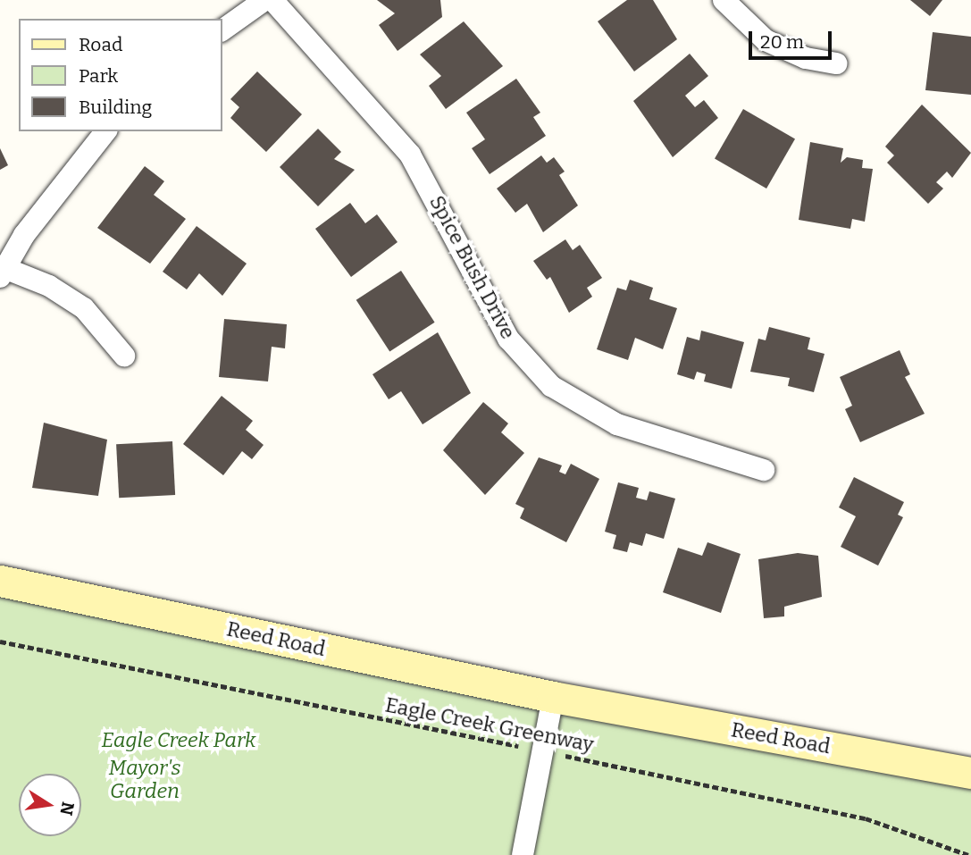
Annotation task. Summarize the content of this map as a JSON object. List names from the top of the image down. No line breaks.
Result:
{"streets":{"main road":["Reed Road"],"street":["Spice Bush Drive"],"path":["Eagle Creek Greenway"]},"parks":["Eagle Creek Park","Mayor's Garden"],"legend":["Road","Park","Building"],"scale_bar":"20 m","north":"right"}
